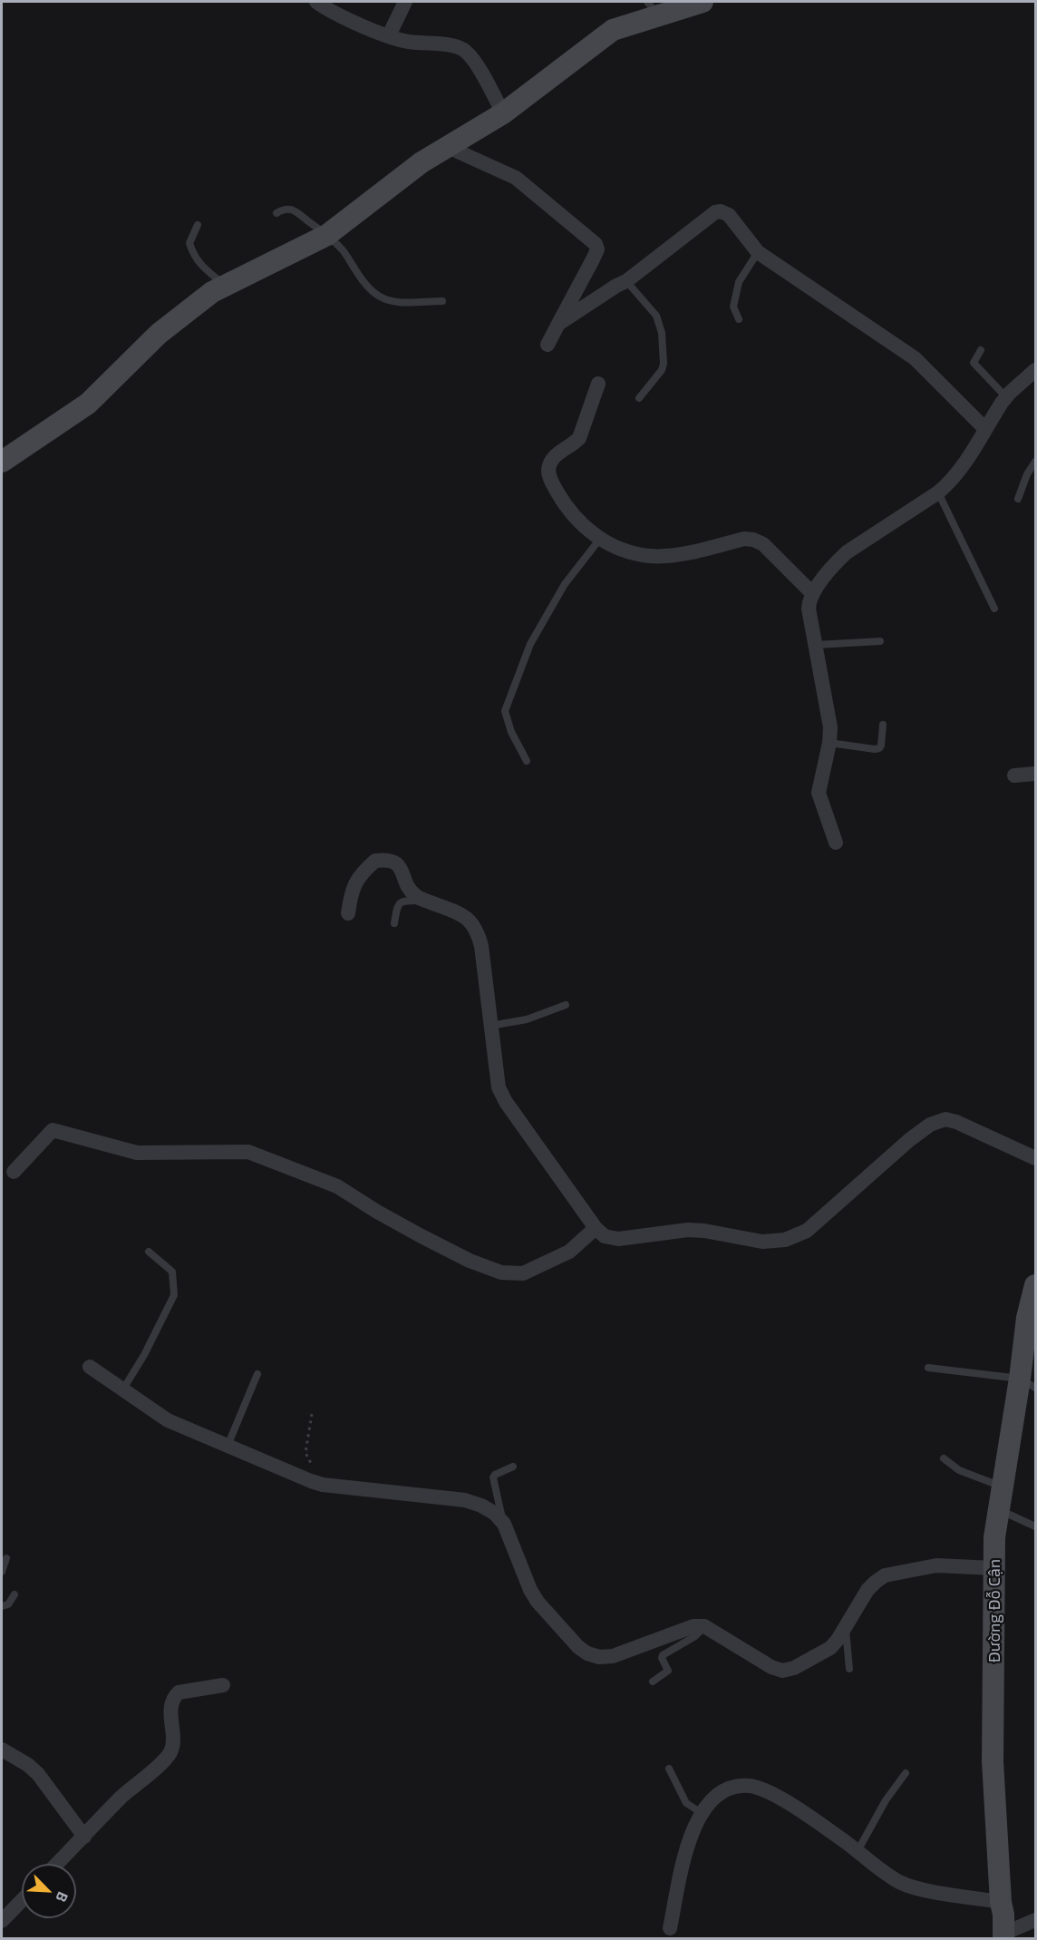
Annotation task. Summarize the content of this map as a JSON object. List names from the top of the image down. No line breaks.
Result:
{"streets":{"street":["Đường Đỗ Cận"]},"north":"bottom right"}
